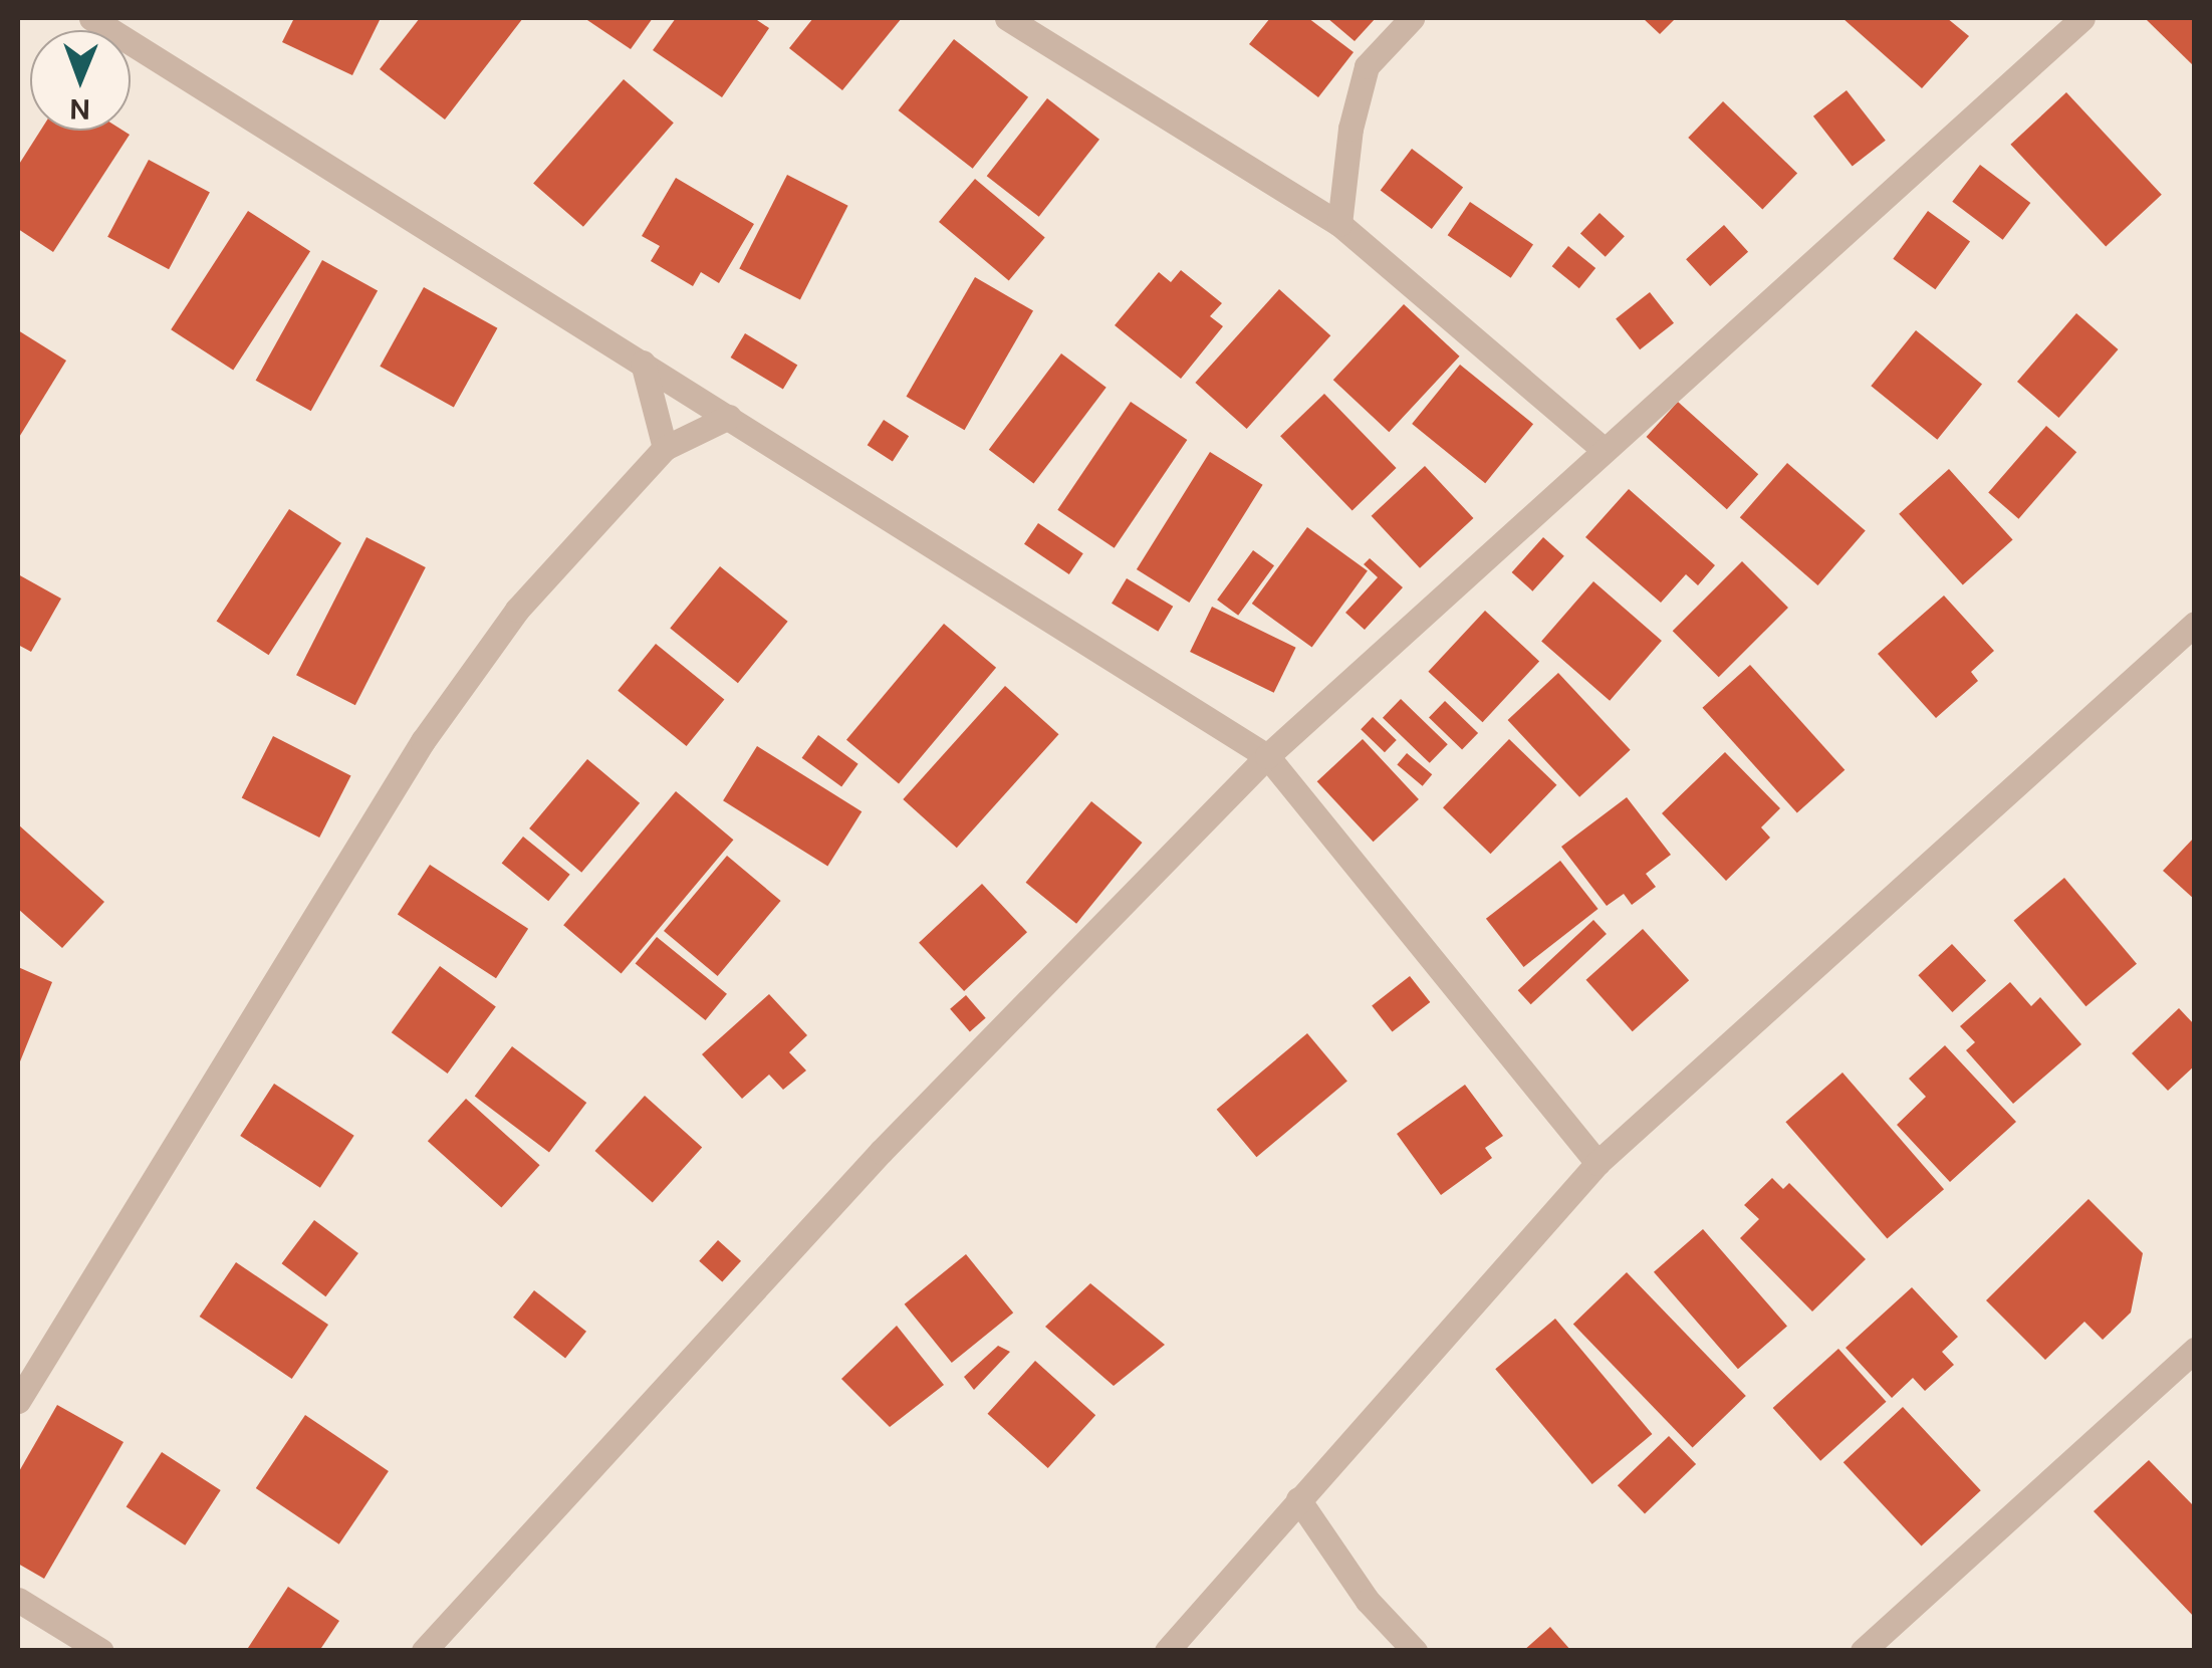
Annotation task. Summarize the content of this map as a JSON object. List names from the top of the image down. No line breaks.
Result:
{"north":"bottom"}
